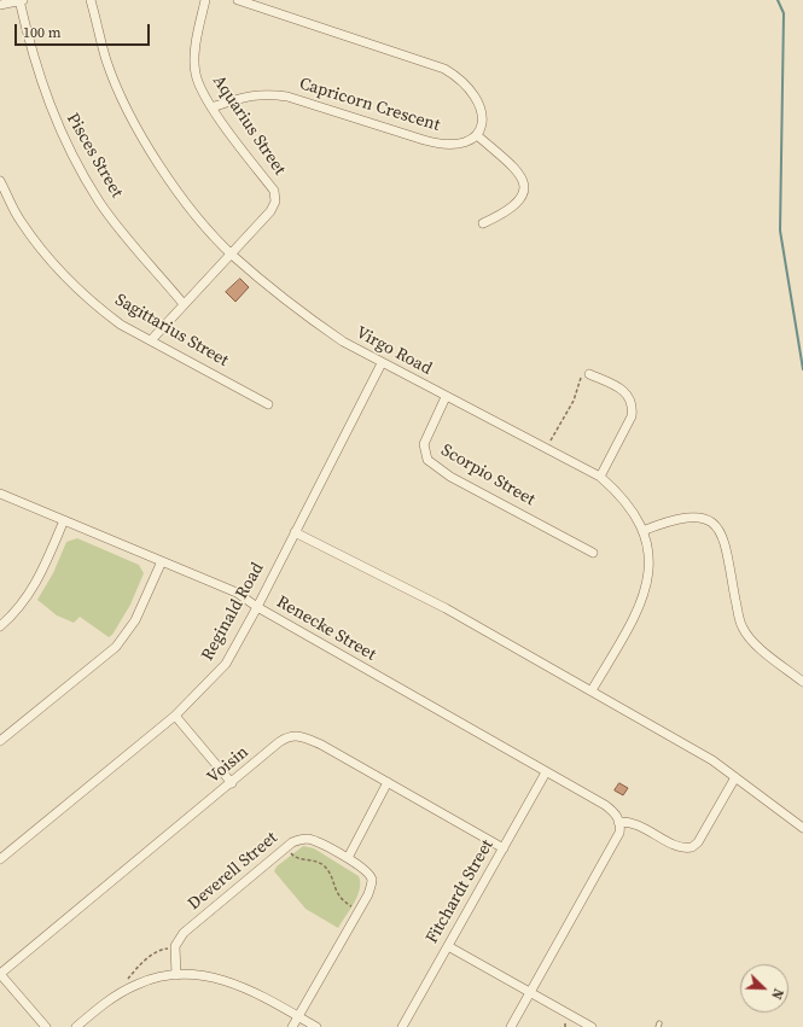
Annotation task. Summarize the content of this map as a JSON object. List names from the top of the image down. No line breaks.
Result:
{"streets":{"street":["Capricorn Crescent","Aquarius Street","Pisces Street","Sagittarius Street","Virgo Road","Scorpio Street","Reginald Road","Renecke Street","Voisin","Deverell Street","Fitchardt Street"]},"crossings":[["Capricorn Crescent","Aquarius Street"],["Aquarius Street","Virgo Road"],["Virgo Road","Scorpio Street"],["Virgo Road","Reginald Road"],["Reginald Road","Renecke Street"],["Renecke Street","Fitchardt Street"],["Voisin","Fitchardt Street"]],"scale_bar":"100 m","north":"bottom right"}
